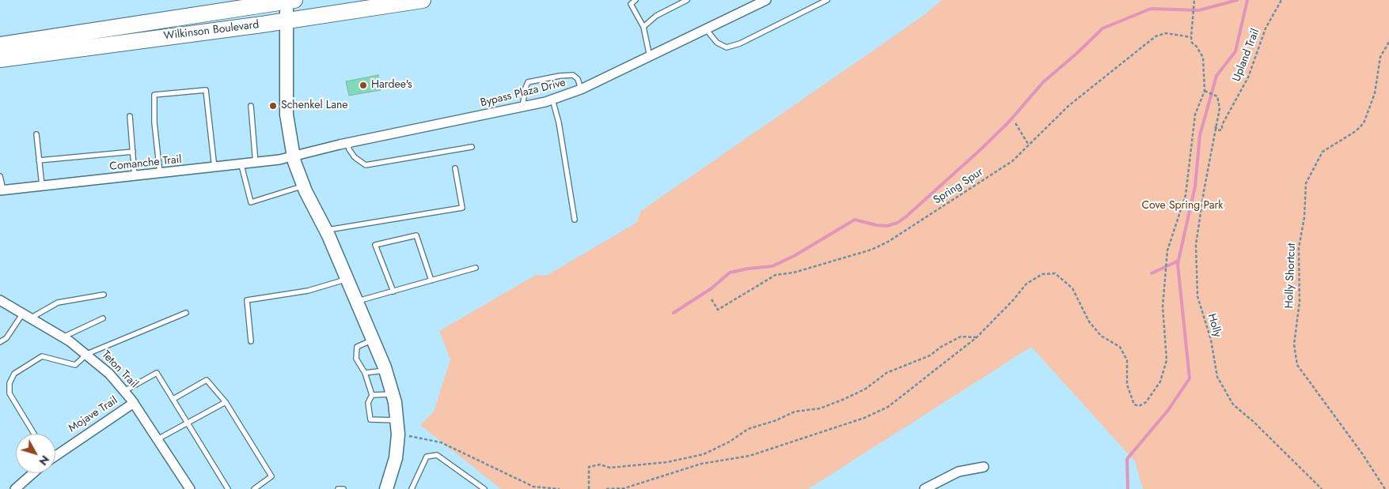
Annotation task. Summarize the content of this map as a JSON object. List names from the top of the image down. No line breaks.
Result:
{"streets":{"highway":["Wilkinson Boulevard"],"street":["Bypass Plaza Drive","Comanche Trail","Teton Trail","Mojave Trail"],"path":["Upland Trail","Spring Spur","Holly Shortcut","Holly"]},"crossings":[["Upland Trail","Holly"],["Bypass Plaza Drive","Comanche Trail"],["Teton Trail","Mojave Trail"]],"parks":["Cove Spring Park"],"places":["Hardee's","Schenkel Lane"],"north":"bottom right"}
